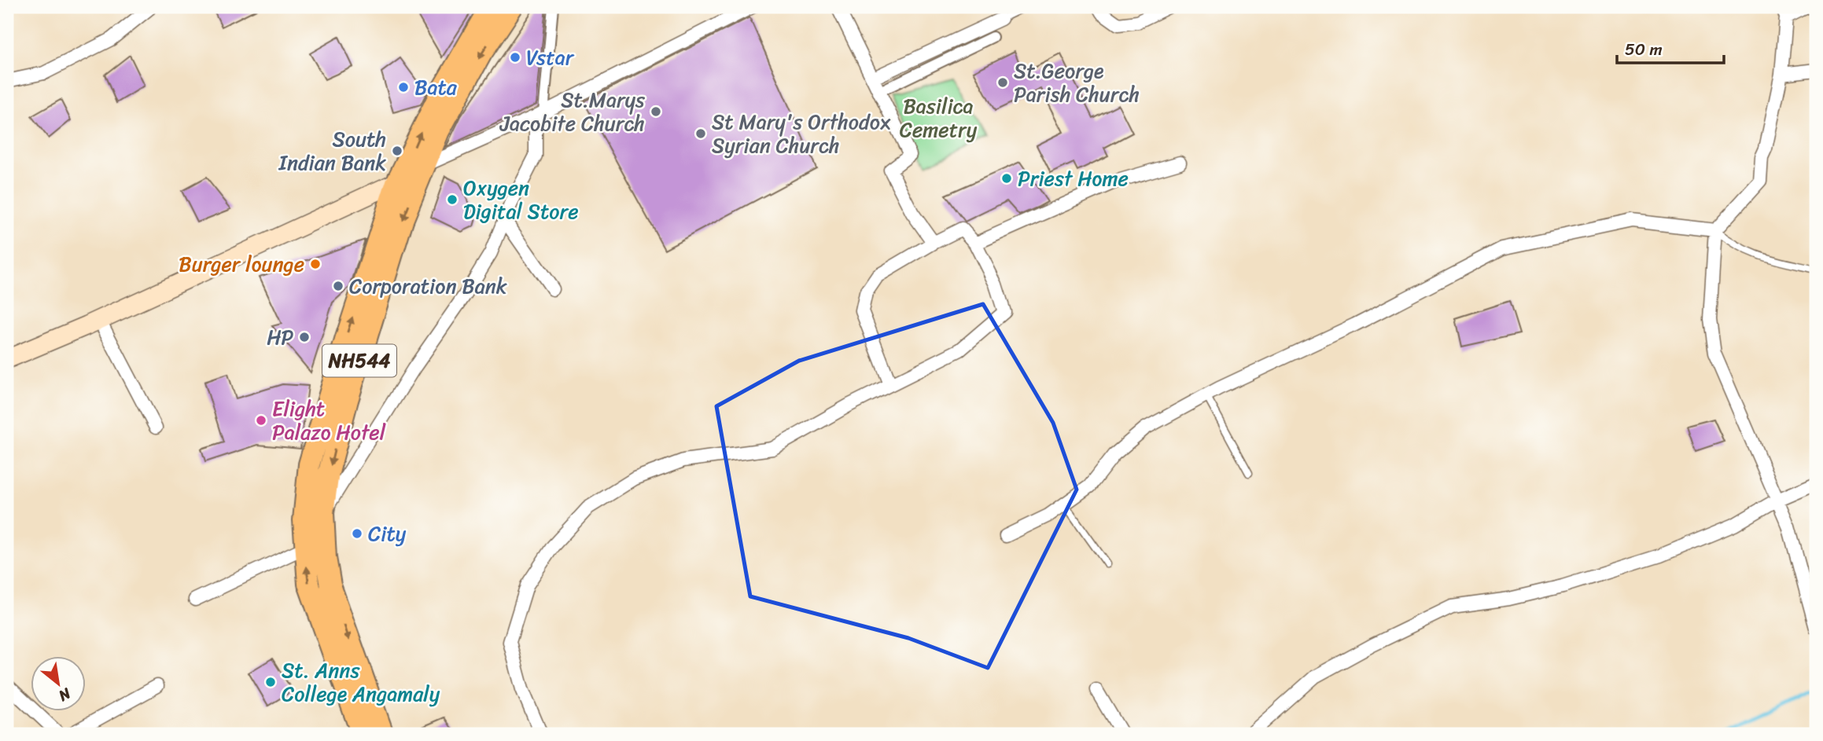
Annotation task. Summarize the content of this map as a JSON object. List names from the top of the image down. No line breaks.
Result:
{"streets":{"highway":["NH544"]},"parks":["Basilica Cemetry"],"places":["Vstar","St.George Parish Church","Bata","St.Marys Jacobite Church","St Mary's Orthodox Syrian Church","South Indian Bank","Priest Home","Oxygen Digital Store","Burger lounge","Corporation Bank","HP","Elight Palazo Hotel","City","St. Anns College Angamaly"],"scale_bar":"50 m","north":"bottom right"}
